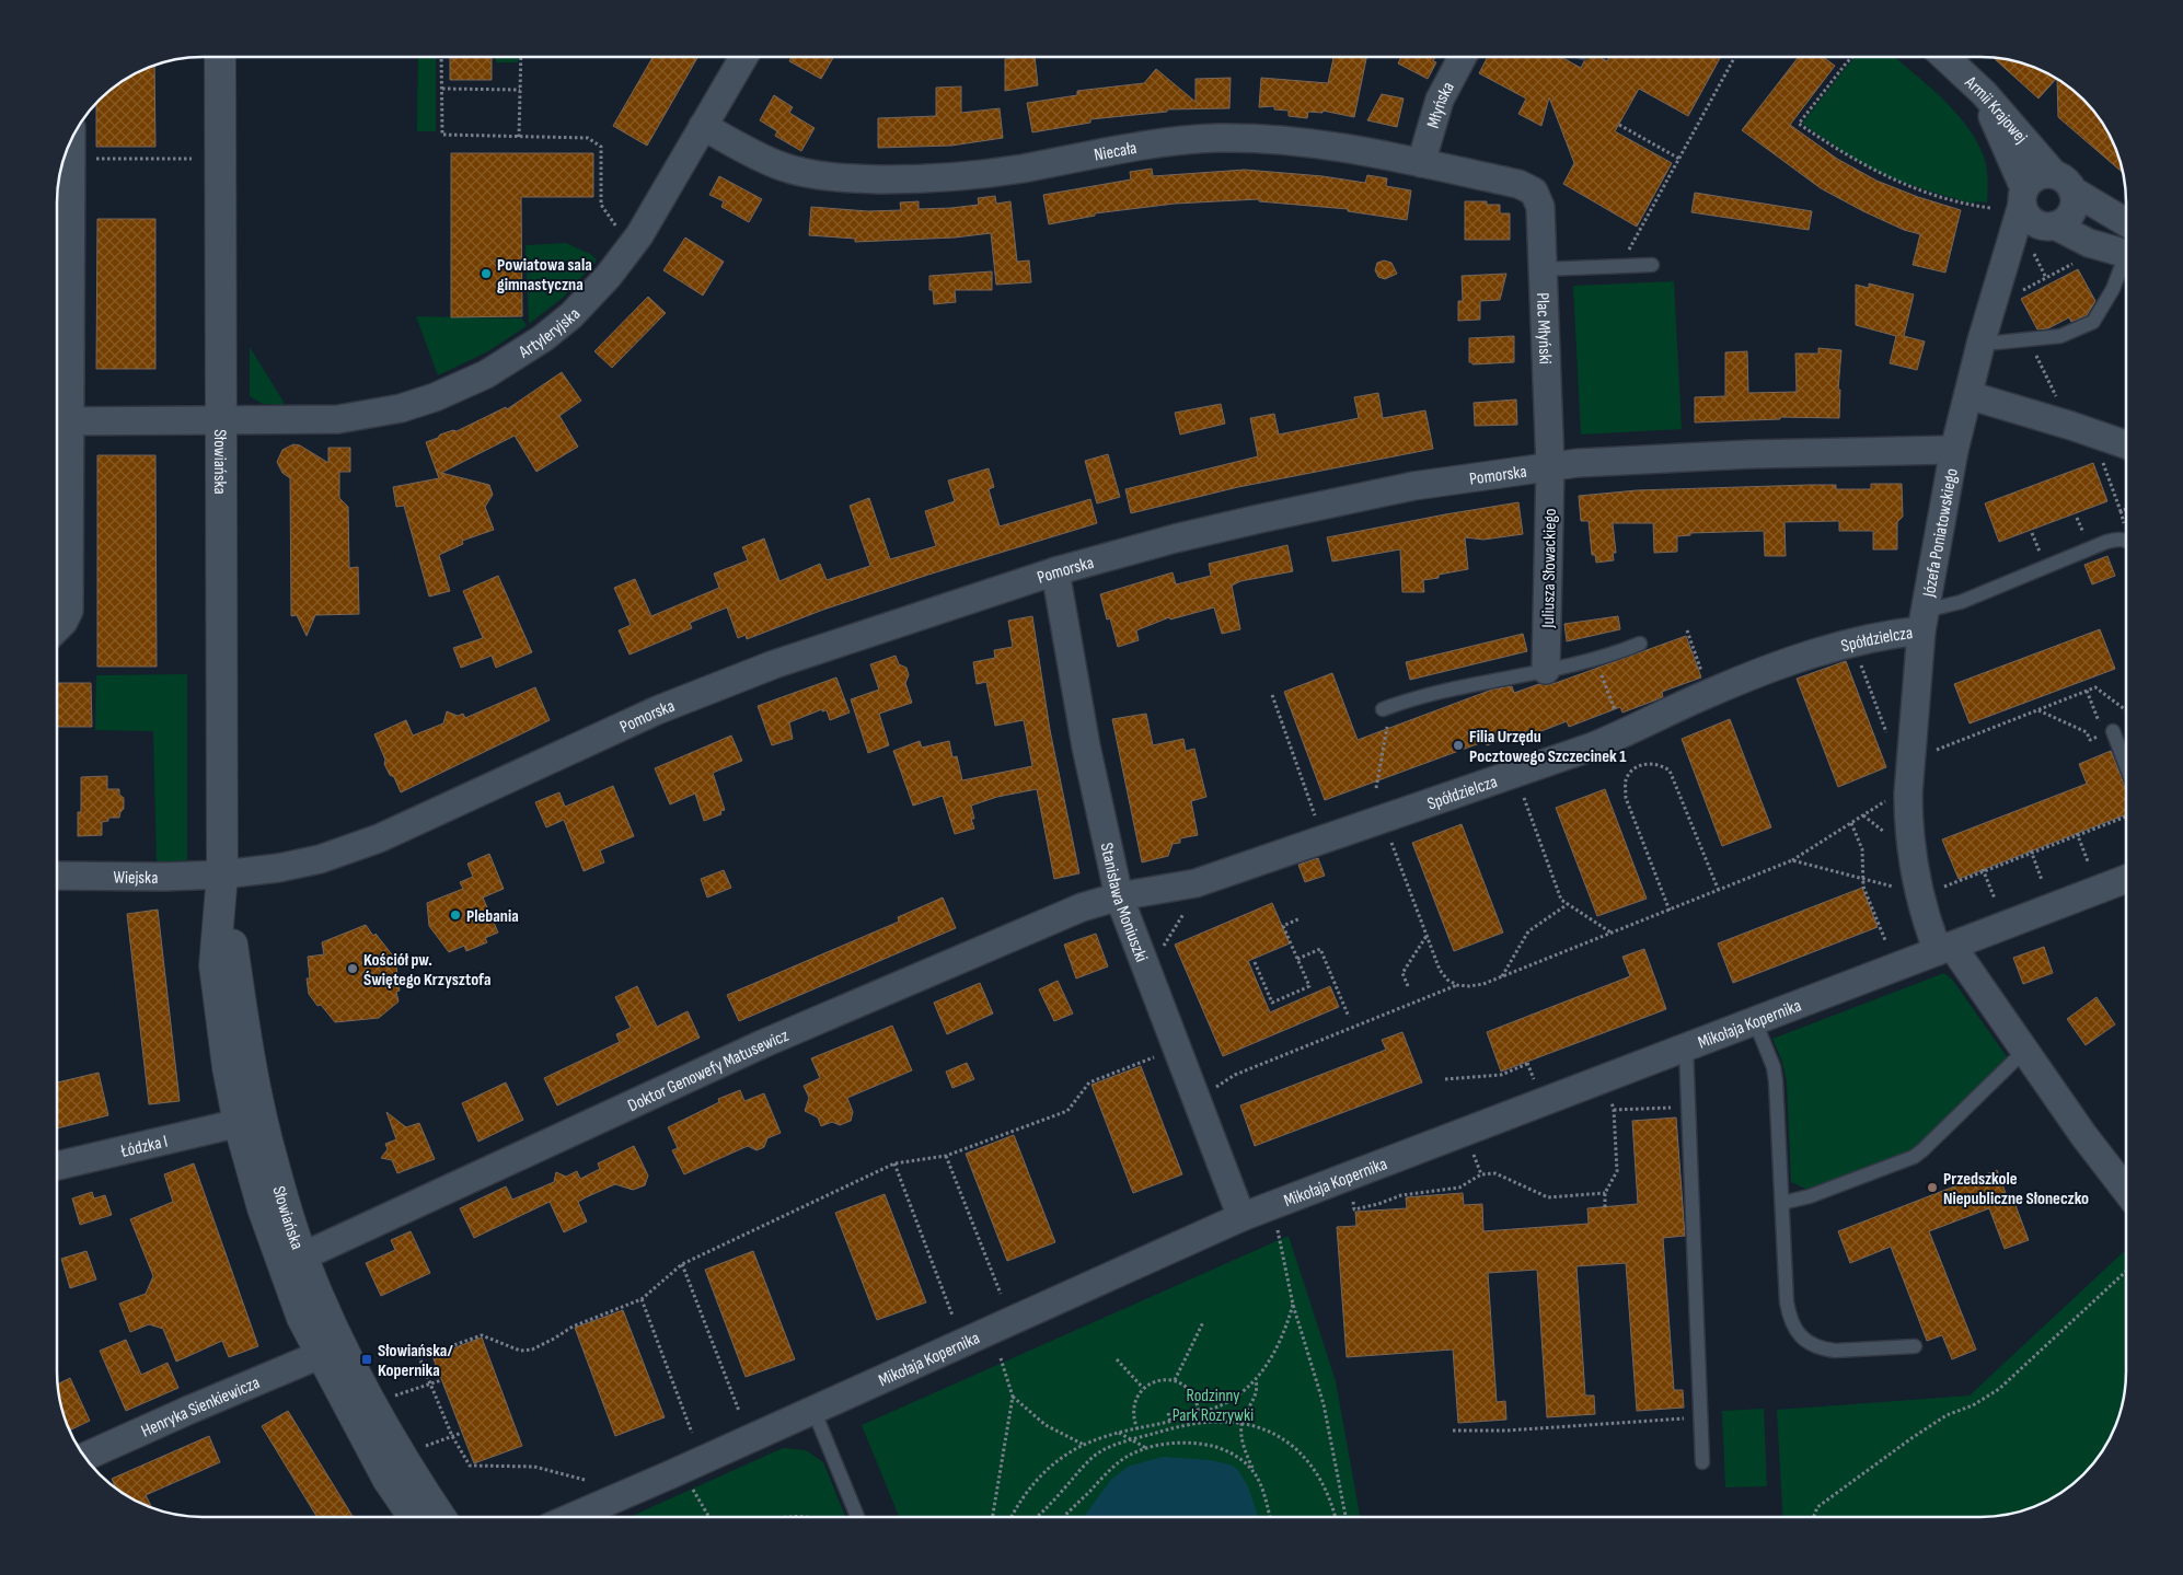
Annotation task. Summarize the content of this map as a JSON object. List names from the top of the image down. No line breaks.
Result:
{"streets":{"street":["Młyńska","Armii Krajowej","Niecała","Plac Młyński","Artyleryjska","Słowiańska","Pomorska","Józefa Poniatowskiego","Juliusza Słowackiego","Spółdzielcza","Wiejska","Stanisława Moniuszki","Mikołaja Kopernika","Doktor Genowefy Matusewicz","Łódzka I","Henryka Sienkiewicza"]},"crossings":[["Młyńska","Niecała"],["Armii Krajowej","Józefa Poniatowskiego"],["Niecała","Plac Młyński"],["Niecała","Artyleryjska"],["Plac Młyński","Pomorska"],["Plac Młyński","Juliusza Słowackiego"],["Artyleryjska","Słowiańska"],["Słowiańska","Pomorska"],["Słowiańska","Wiejska"],["Słowiańska","Doktor Genowefy Matusewicz"],["Słowiańska","Łódzka I"],["Słowiańska","Henryka Sienkiewicza"],["Pomorska","Józefa Poniatowskiego"],["Pomorska","Juliusza Słowackiego"],["Pomorska","Wiejska"],["Pomorska","Stanisława Moniuszki"],["Józefa Poniatowskiego","Spółdzielcza"],["Józefa Poniatowskiego","Mikołaja Kopernika"],["Spółdzielcza","Stanisława Moniuszki"],["Spółdzielcza","Doktor Genowefy Matusewicz"],["Stanisława Moniuszki","Mikołaja Kopernika"],["Stanisława Moniuszki","Doktor Genowefy Matusewicz"]],"parks":["Rodzinny Park Rozrywki"],"places":{"other":["Powiatowa sala gimnastyczna","Filia Urzędu Pocztowego Szczecinek 1","Plebania","Kościół pw. Świętego Krzysztofa","Przedszkole Niepubliczne Słoneczko"],"transit":["Słowiańska/ Kopernika"]}}
